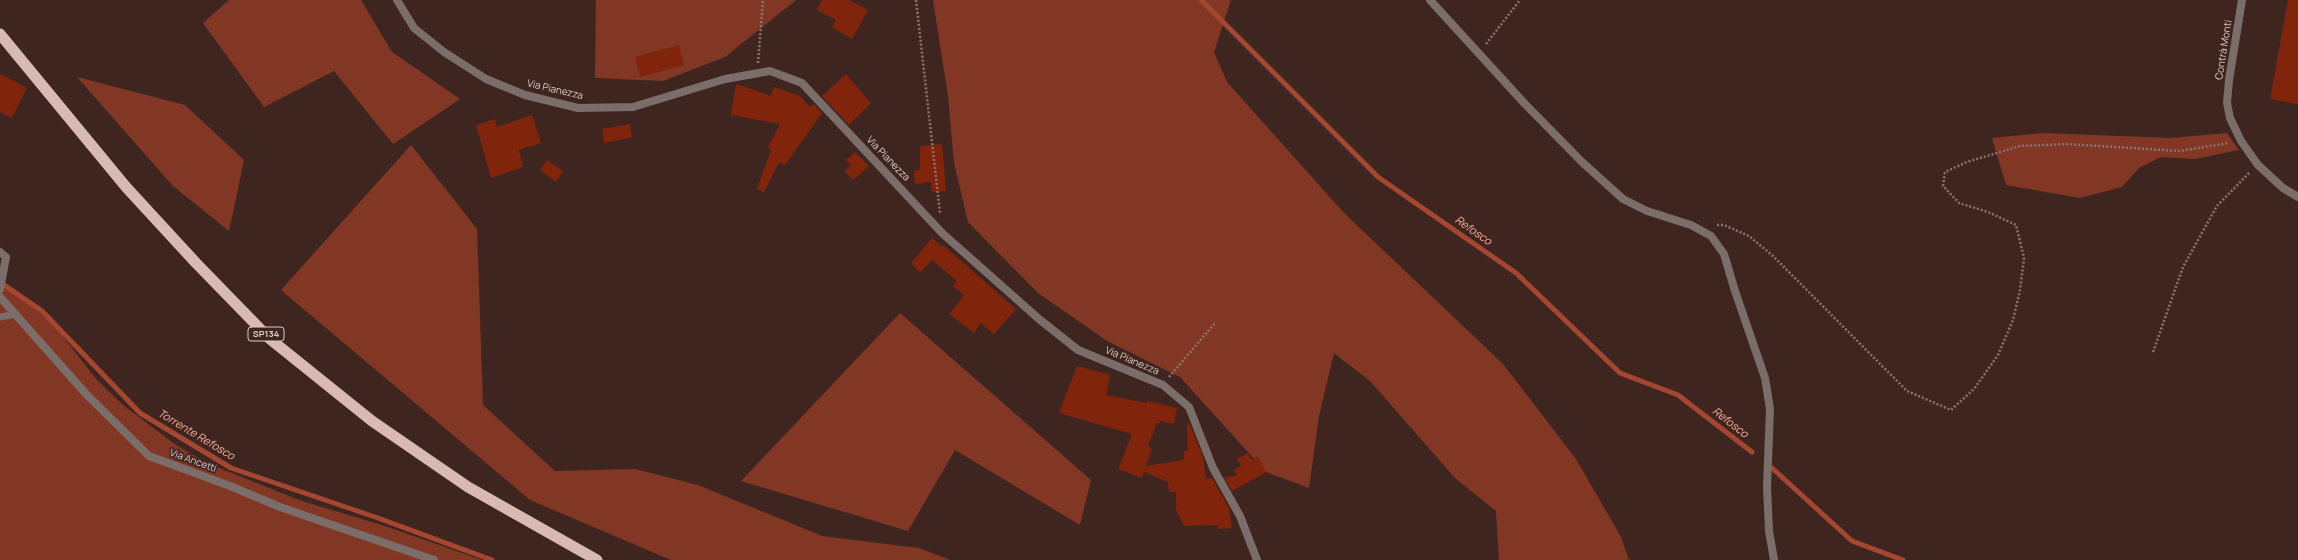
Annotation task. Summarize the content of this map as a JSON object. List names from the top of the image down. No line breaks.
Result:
{"streets":{"highway":["SP134"],"street":["Contrà Monti","Via Pianezza","Via Ancetti"]},"water":["Refosco","Torrente Refosco"]}
